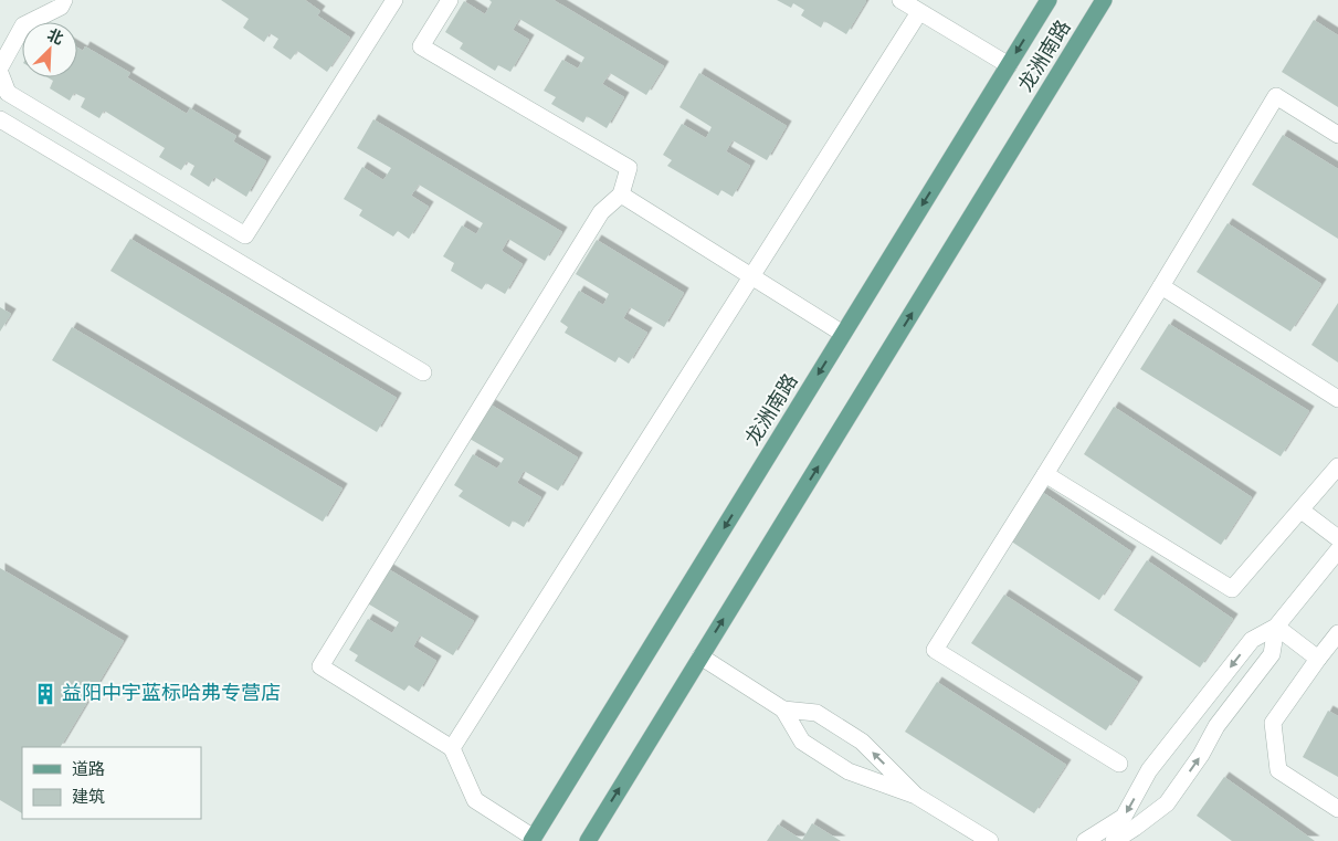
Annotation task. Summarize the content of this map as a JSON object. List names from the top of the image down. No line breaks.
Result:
{"streets":{"main road":["龙洲南路"]},"places":{"building":["益阳中宇蓝标哈弗专营店"]},"legend":["道路","建筑"],"north":"top right"}
